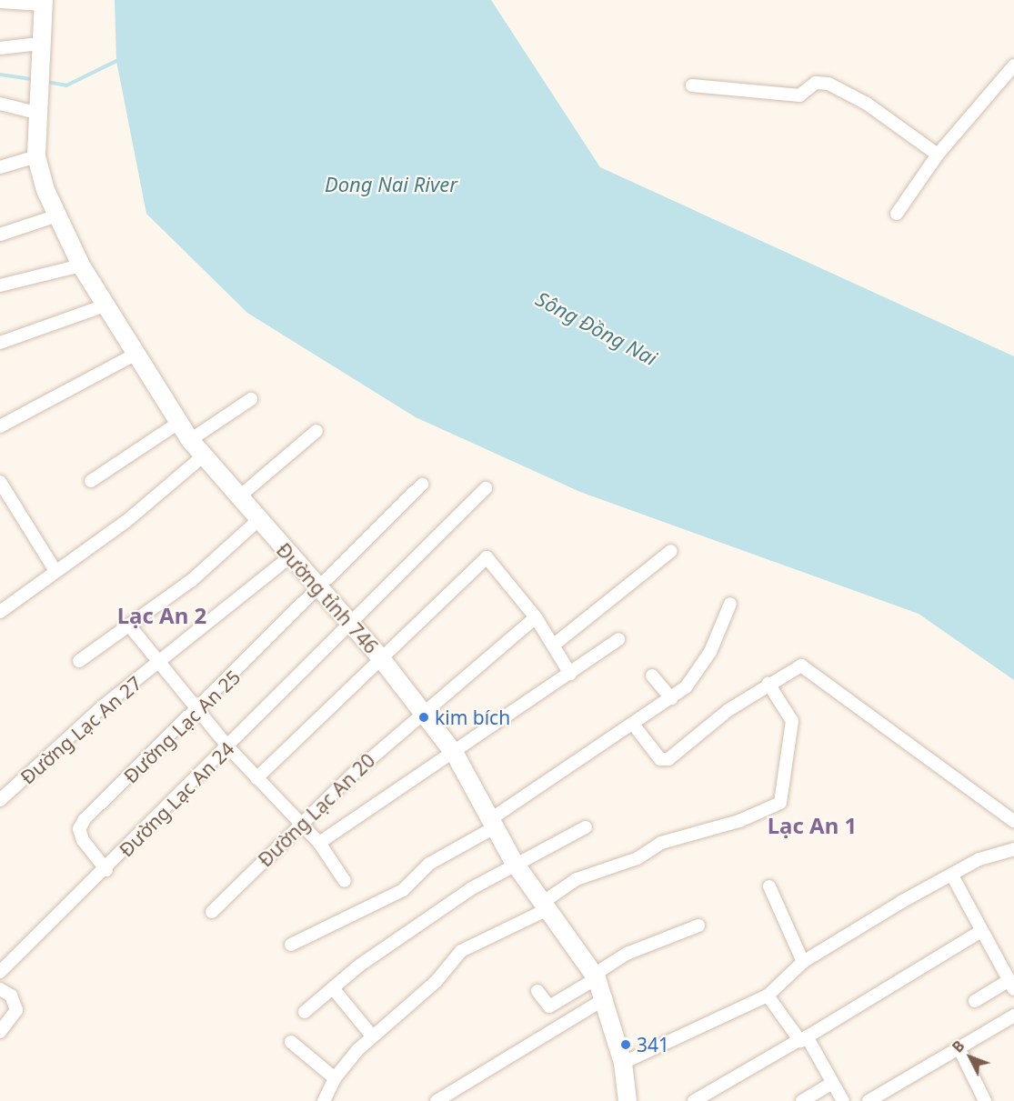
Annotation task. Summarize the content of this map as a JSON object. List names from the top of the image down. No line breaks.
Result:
{"streets":{"main road":["Đường tỉnh 746"],"street":["Đường Lạc An 25","Đường Lạc An 27","Đường Lạc An 24","Đường Lạc An 20"]},"crossings":[["Đường tỉnh 746","Đường Lạc An 25"],["Đường tỉnh 746","Đường Lạc An 27"],["Đường tỉnh 746","Đường Lạc An 24"],["Đường tỉnh 746","Đường Lạc An 20"],["Đường Lạc An 25","Đường Lạc An 24"]],"districts":["Lạc An 2","Lạc An 1"],"water":["Dong Nai River","Sông Đồng Nai"],"places":["kim bích","341"],"north":"top left"}
